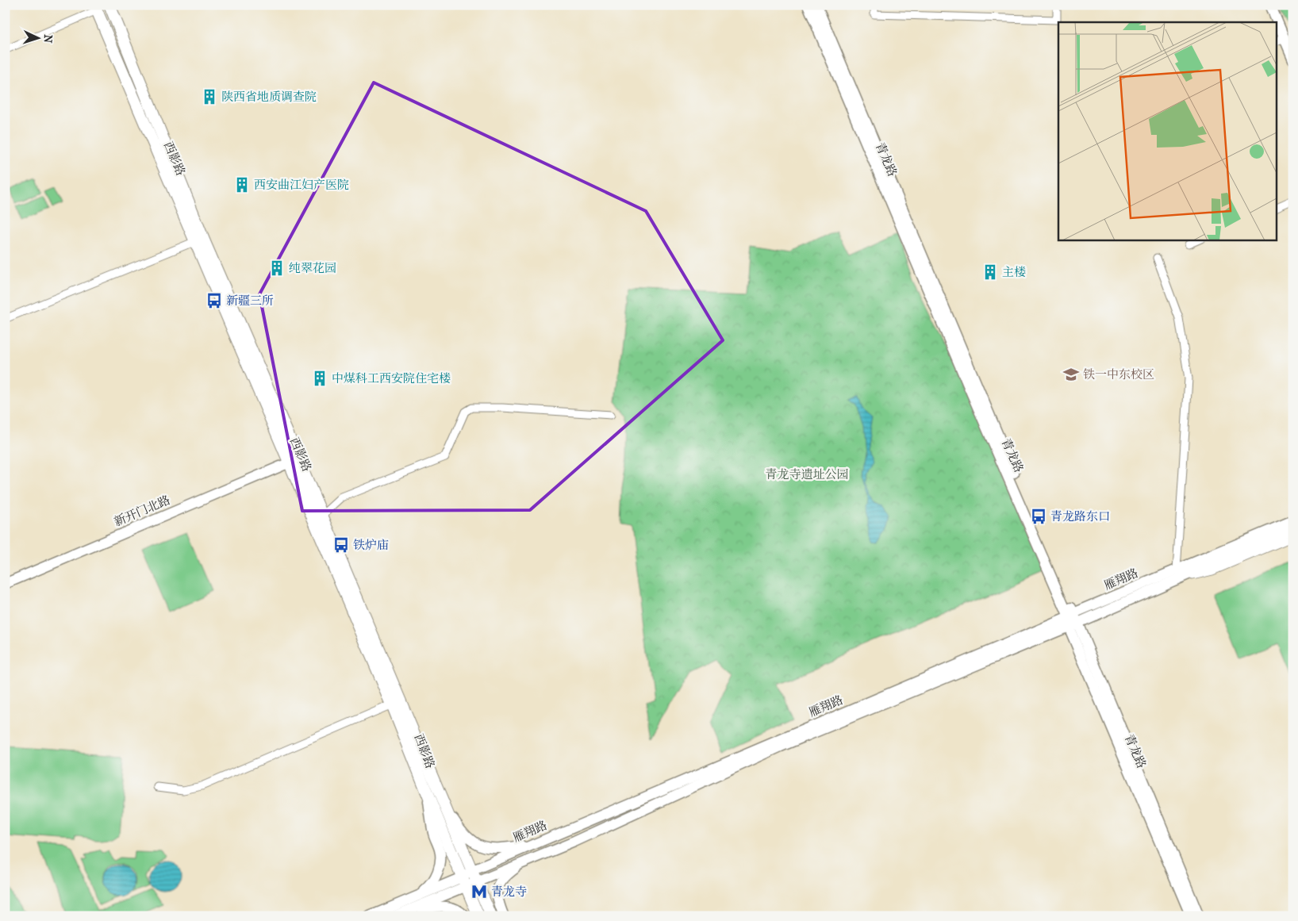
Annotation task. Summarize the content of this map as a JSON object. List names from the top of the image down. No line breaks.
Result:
{"streets":{"main road":["西影路"],"street":["青龙路","新开门北路","雁翔路"]},"crossings":[["西影路","新开门北路"],["西影路","雁翔路"],["青龙路","雁翔路"]],"parks":["青龙寺遗址公园"],"places":{"building":["陕西省地质调查院","西安曲江妇产医院","纯翠花园","主楼","中煤科工西安院住宅楼"],"bus stop":["新疆三所","青龙路东口","铁炉庙"],"school or university":["铁一中东校区"],"metro station":["青龙寺"]},"north":"right"}
